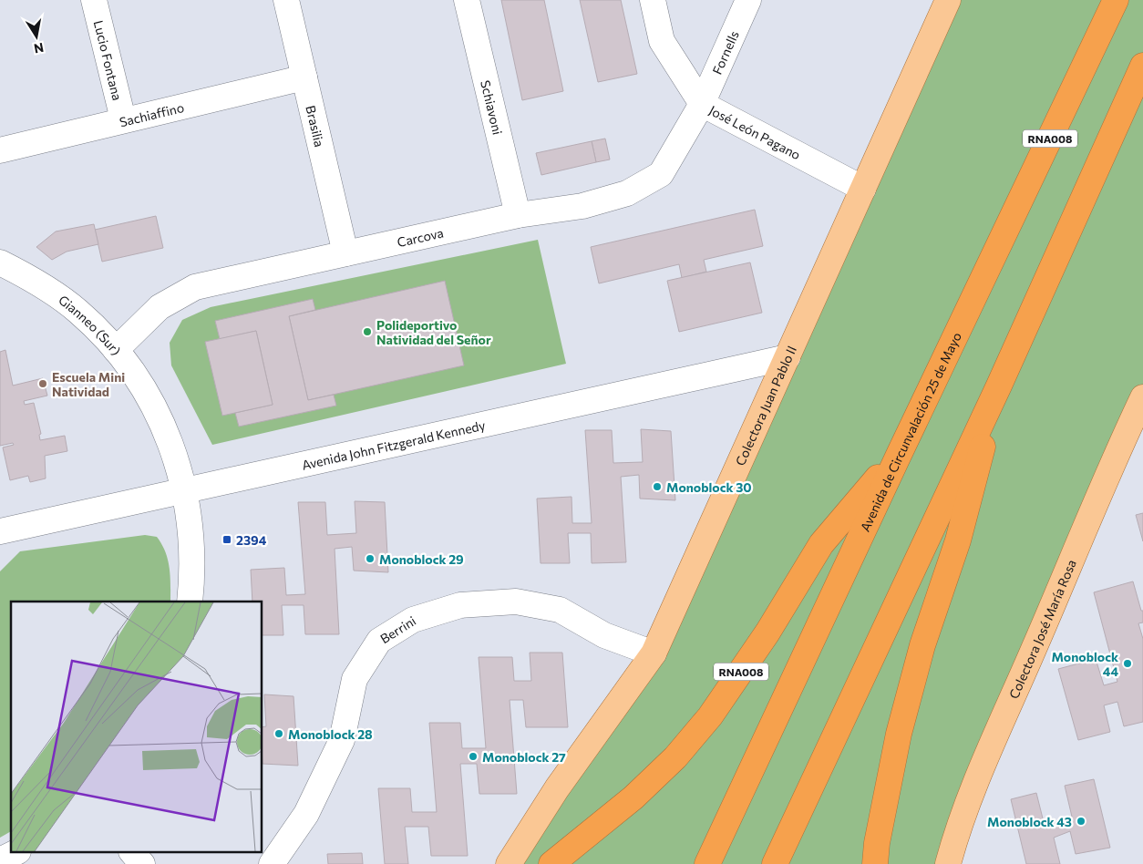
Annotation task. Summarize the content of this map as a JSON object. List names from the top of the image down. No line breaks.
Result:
{"streets":{"highway":["RNA008","Avenida de Circunvalación 25 de Mayo"],"main road":["Colectora Juan Pablo II","Colectora José María Rosa"],"street":["Fornells","Lucio Fontana","Schiavoni","Sachiaffino","Brasilia","José León Pagano","Carcova","Gianneo (Sur)","Avenida John Fitzgerald Kennedy","Berrini"]},"crossings":[["Fornells","José León Pagano"],["Fornells","Carcova"],["Lucio Fontana","Sachiaffino"],["Schiavoni","Carcova"],["Sachiaffino","Brasilia"],["Brasilia","Carcova"],["José León Pagano","Carcova"],["José León Pagano","Colectora Juan Pablo II"],["RNA008","Avenida de Circunvalación 25 de Mayo"],["Carcova","Gianneo (Sur)"],["Gianneo (Sur)","Avenida John Fitzgerald Kennedy"],["Colectora Juan Pablo II","Avenida John Fitzgerald Kennedy"],["Colectora Juan Pablo II","Berrini"]],"places":{"other":["Polideportivo Natividad del Señor","Escuela Mini Natividad","Monoblock 30","Monoblock 29","Monoblock 44","Monoblock 28","Monoblock 27","Monoblock 43"],"transit":["2394"]},"north":"bottom"}
